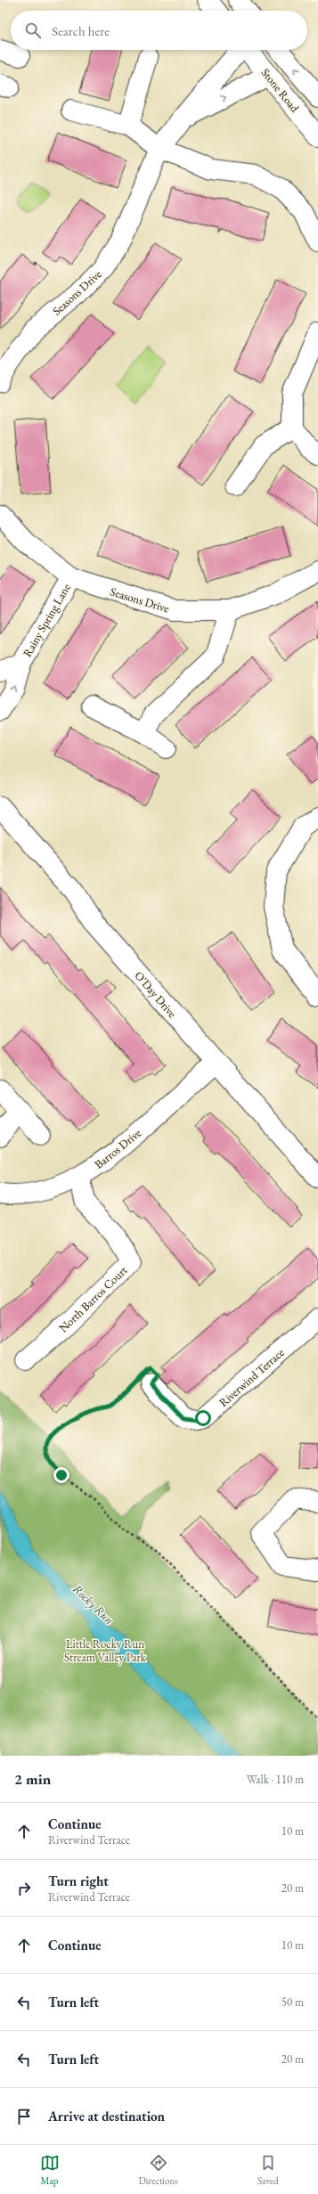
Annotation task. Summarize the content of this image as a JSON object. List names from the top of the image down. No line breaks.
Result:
{"streets":{"street":["Stone Road","Seasons Drive","Rainy Spring Lane","O'Day Drive","Barros Drive","North Barros Court","Riverwind Terrace"]},"crossings":[["Stone Road","Seasons Drive"],["Seasons Drive","Rainy Spring Lane"],["O'Day Drive","Barros Drive"],["Barros Drive","North Barros Court"]],"water":["Rocky Run"],"parks":["Little Rocky Run Stream Valley Park"],"page":{"search":"Search here","heading":["2 min","Walk · 110 m"],"list":[["Continue","Riverwind Terrace","10 m"],["Turn right","Riverwind Terrace","20 m"],["Continue","10 m"],["Turn left","50 m"],["Turn left","20 m"],"Arrive at destination"],"nav":["Map","Directions","Saved"]}}
